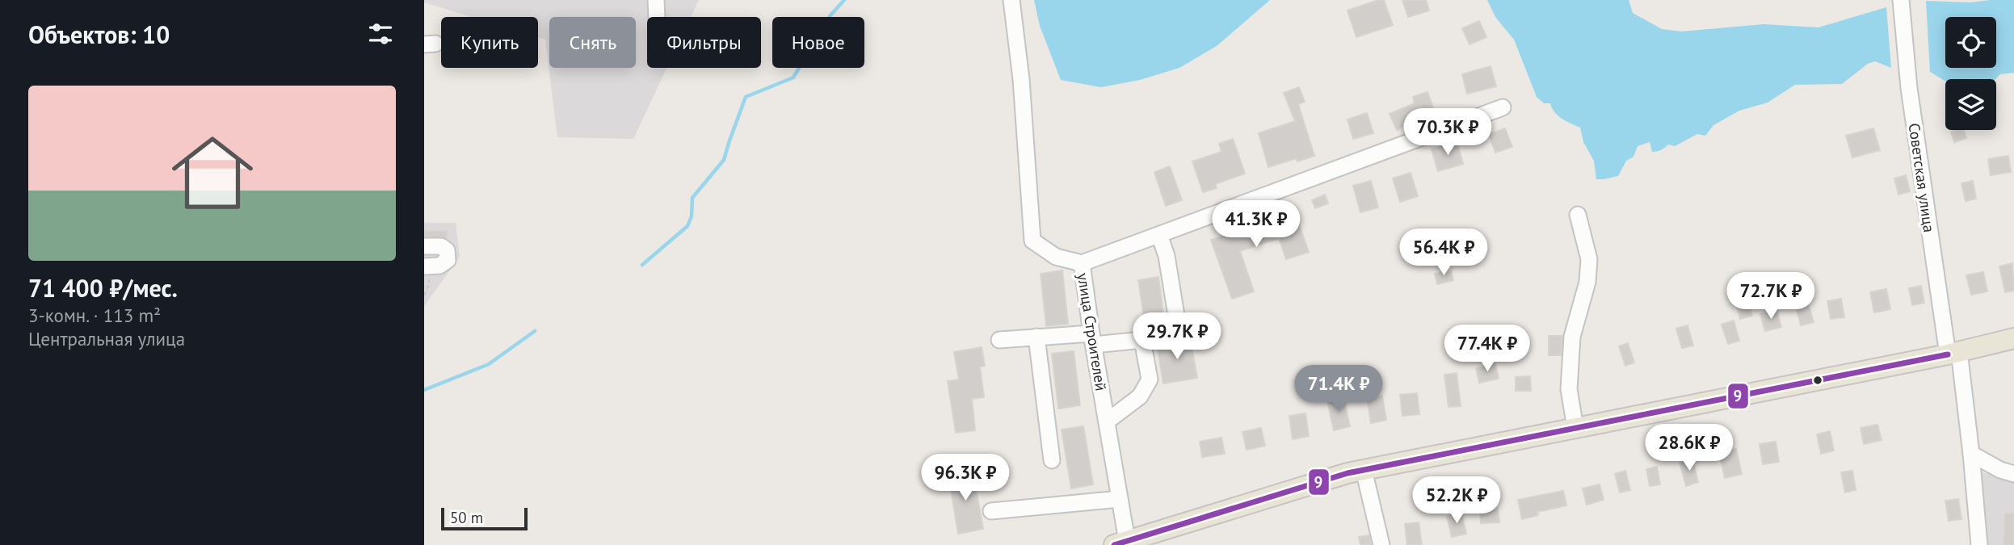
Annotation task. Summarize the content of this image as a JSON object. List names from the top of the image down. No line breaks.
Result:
{"streets":{"street":["Советская улица","улица Строителей"]},"lines":["transit line 9"],"scale_bar":"50 m","page":{"heading":"Объектов: 10","chip":["Купить","Снять","Фильтры","Новое"],"list":[{"name":"71 400 ₽/мес.","note":"3-комн. · 113 m² · Центральная улица"}],"price":["70.3K ₽","41.3K ₽","56.4K ₽","72.7K ₽","29.7K ₽","77.4K ₽","71.4K ₽","28.6K ₽","96.3K ₽","52.2K ₽"],"scale":"50 m"}}
